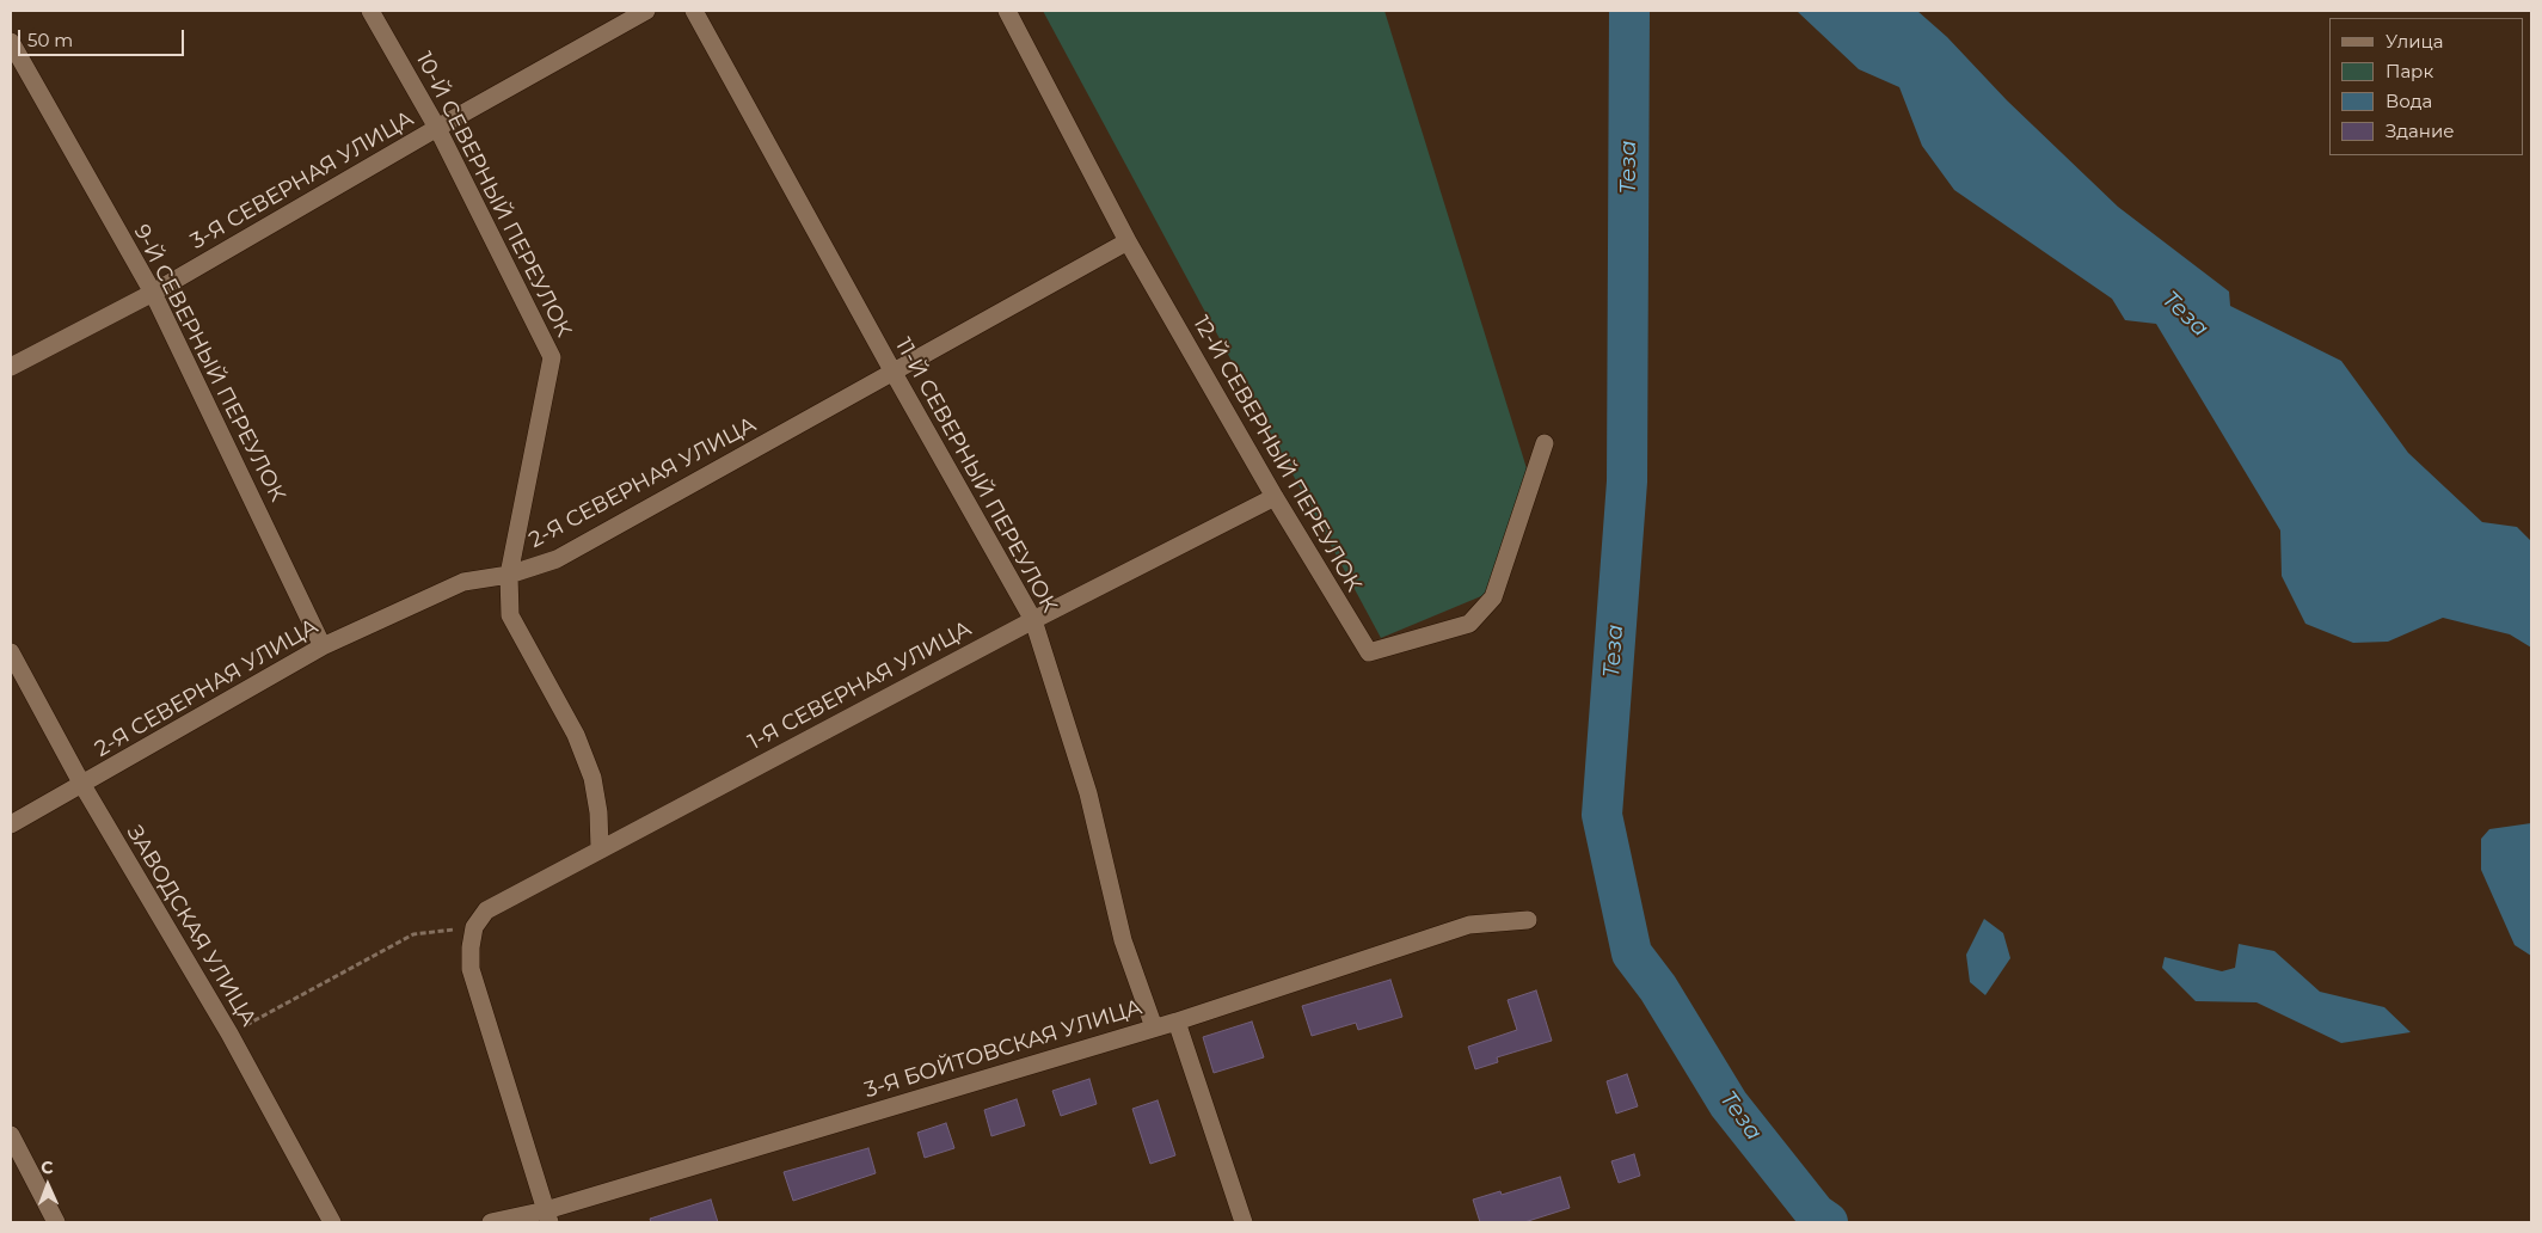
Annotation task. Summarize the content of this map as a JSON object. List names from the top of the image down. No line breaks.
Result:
{"streets":{"street":["3-Я СЕВЕРНАЯ УЛИЦА","10-Й СЕВЕРНЫЙ ПЕРЕУЛОК","9-Й СЕВЕРНЫЙ ПЕРЕУЛОК","12-Й СЕВЕРНЫЙ ПЕРЕУЛОК","11-Й СЕВЕРНЫЙ ПЕРЕУЛОК","2-Я СЕВЕРНАЯ УЛИЦА","1-Я СЕВЕРНАЯ УЛИЦА","ЗАВОДСКАЯ УЛИЦА","3-Я БОЙТОВСКАЯ УЛИЦА"]},"crossings":[["3-Я СЕВЕРНАЯ УЛИЦА","10-Й СЕВЕРНЫЙ ПЕРЕУЛОК"],["3-Я СЕВЕРНАЯ УЛИЦА","9-Й СЕВЕРНЫЙ ПЕРЕУЛОК"],["10-Й СЕВЕРНЫЙ ПЕРЕУЛОК","2-Я СЕВЕРНАЯ УЛИЦА"],["10-Й СЕВЕРНЫЙ ПЕРЕУЛОК","1-Я СЕВЕРНАЯ УЛИЦА"],["9-Й СЕВЕРНЫЙ ПЕРЕУЛОК","2-Я СЕВЕРНАЯ УЛИЦА"],["12-Й СЕВЕРНЫЙ ПЕРЕУЛОК","2-Я СЕВЕРНАЯ УЛИЦА"],["12-Й СЕВЕРНЫЙ ПЕРЕУЛОК","1-Я СЕВЕРНАЯ УЛИЦА"],["11-Й СЕВЕРНЫЙ ПЕРЕУЛОК","2-Я СЕВЕРНАЯ УЛИЦА"],["11-Й СЕВЕРНЫЙ ПЕРЕУЛОК","1-Я СЕВЕРНАЯ УЛИЦА"],["11-Й СЕВЕРНЫЙ ПЕРЕУЛОК","3-Я БОЙТОВСКАЯ УЛИЦА"],["2-Я СЕВЕРНАЯ УЛИЦА","ЗАВОДСКАЯ УЛИЦА"]],"water":["Теза"],"legend":["Улица","Парк","Вода","Здание"],"scale_bar":"50 m","north":"top"}
